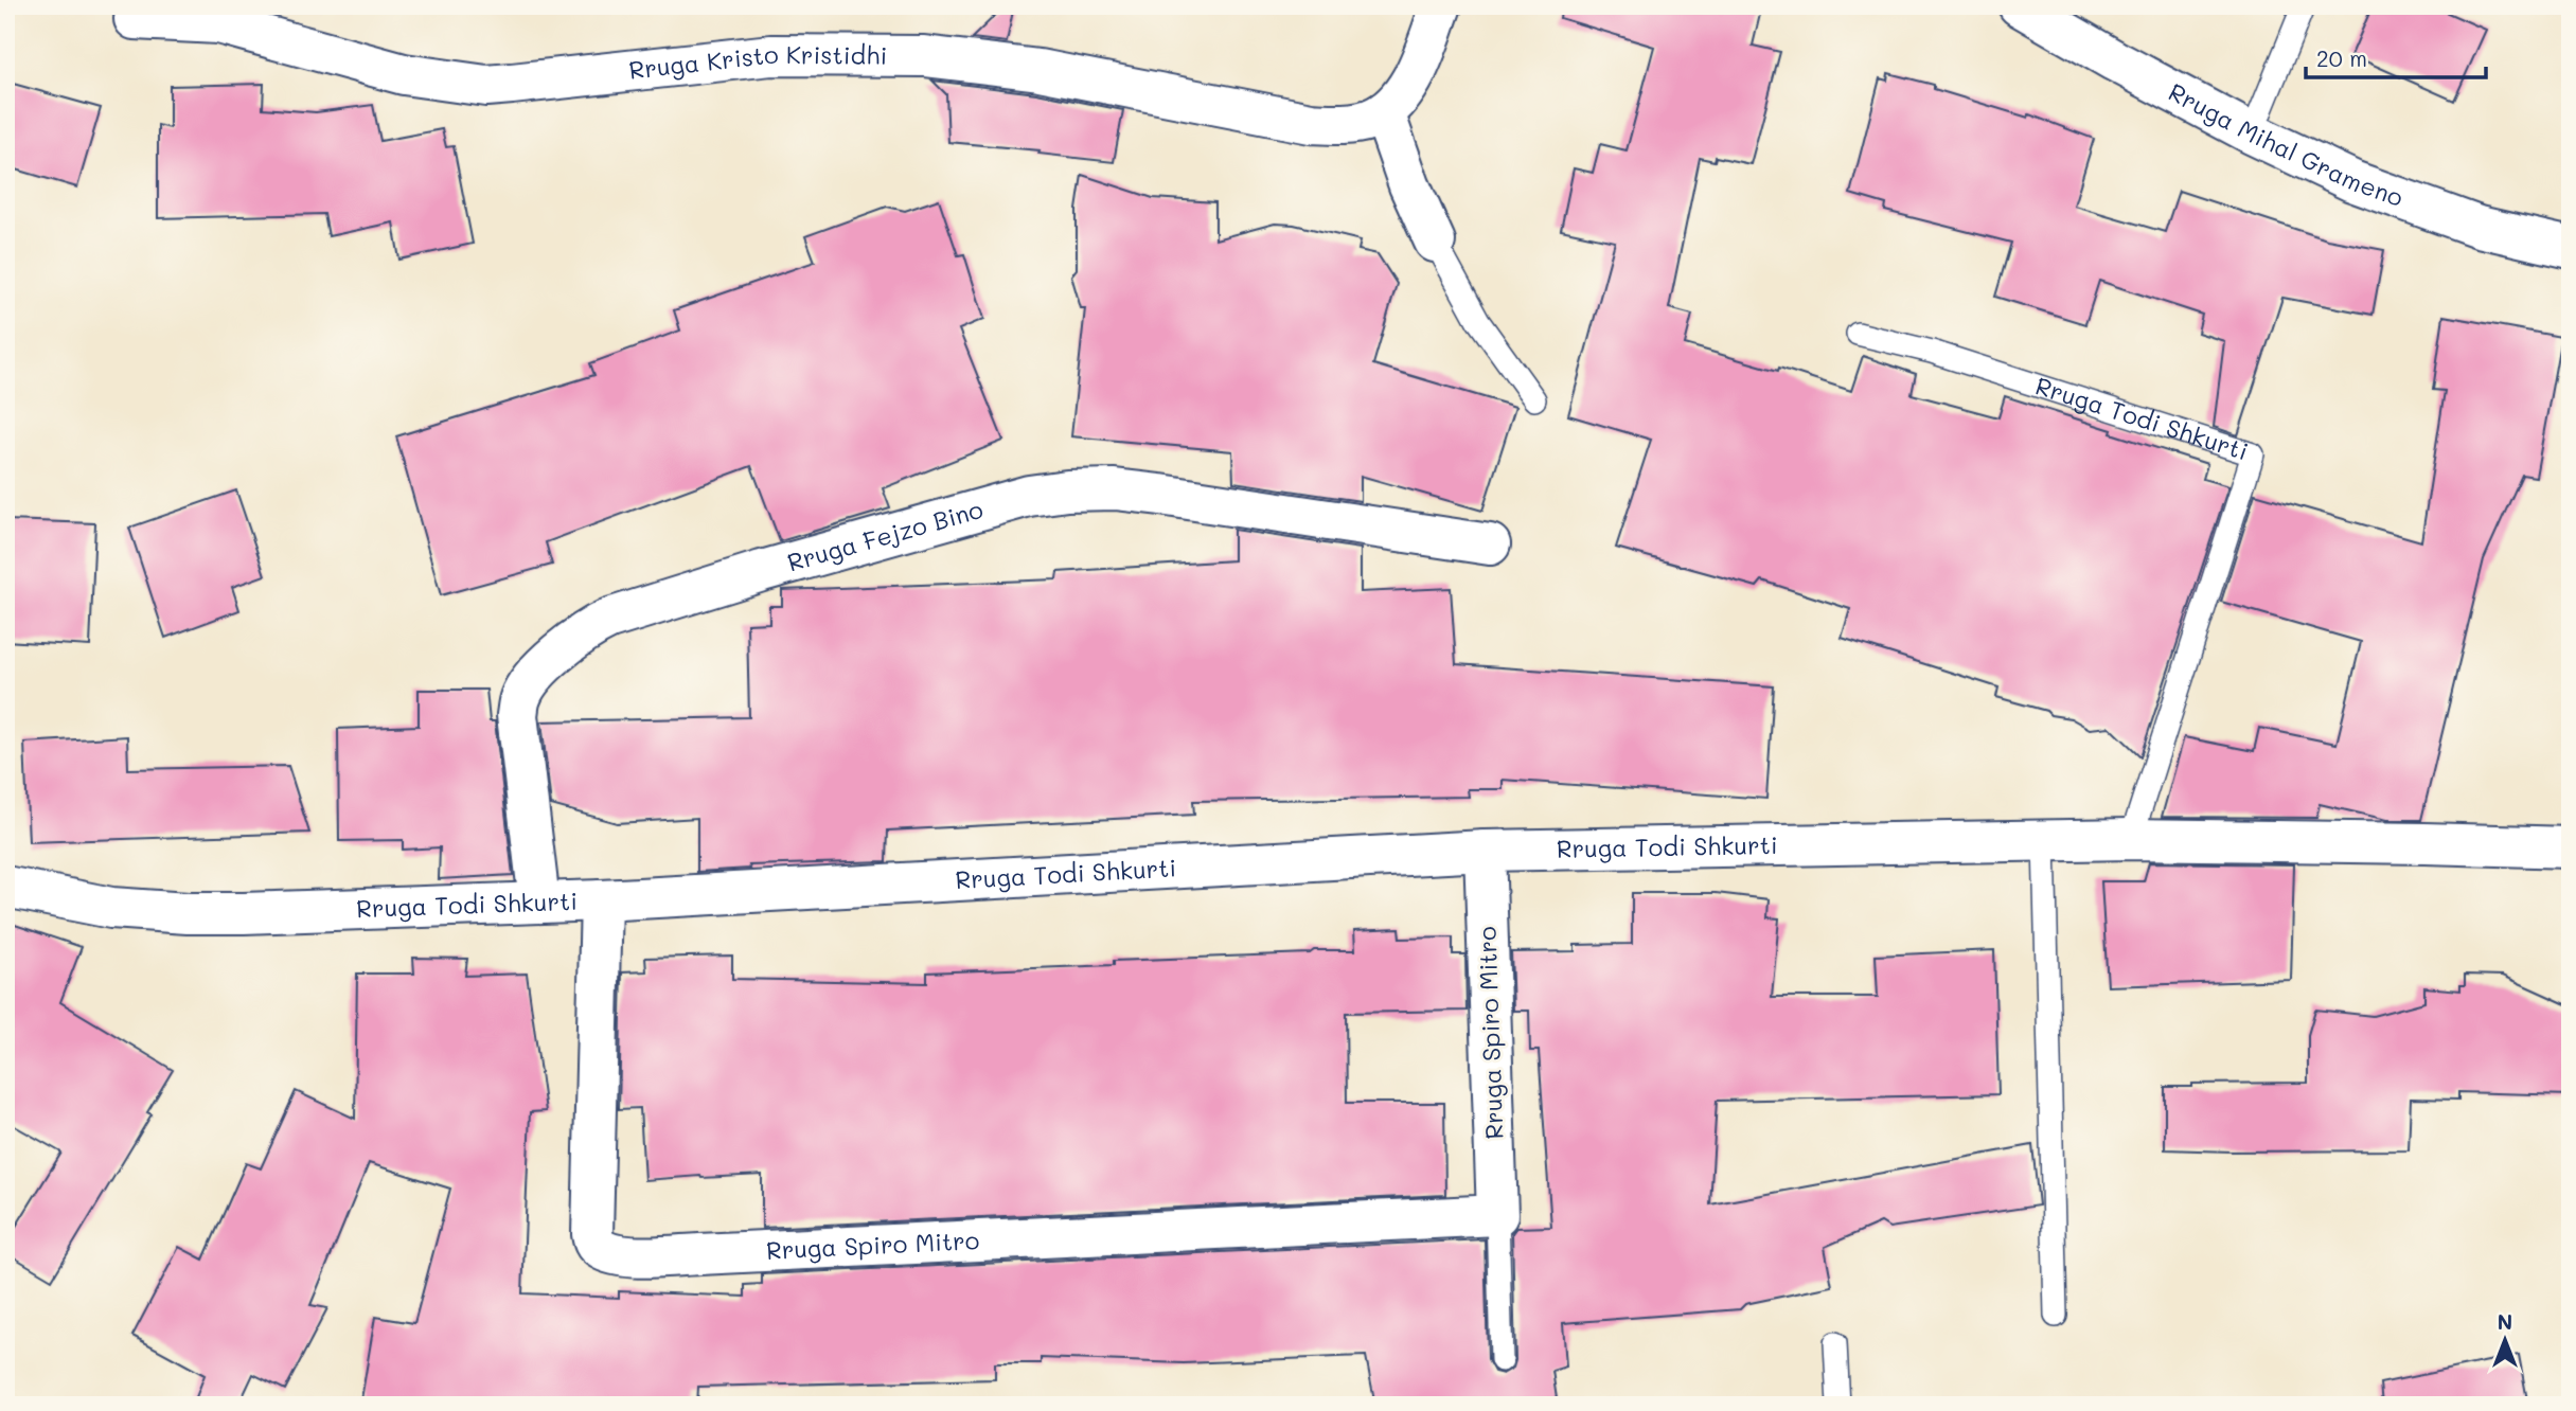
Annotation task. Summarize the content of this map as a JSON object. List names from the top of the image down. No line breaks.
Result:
{"streets":{"street":["Rruga Kristo Kristidhi","Rruga Mihal Grameno","Rruga Todi Shkurti","Rruga Fejzo Bino","Rruga Spiro Mitro"]},"crossings":[["Rruga Todi Shkurti","Rruga Fejzo Bino"],["Rruga Todi Shkurti","Rruga Spiro Mitro"]],"scale_bar":"20 m","north":"top"}
